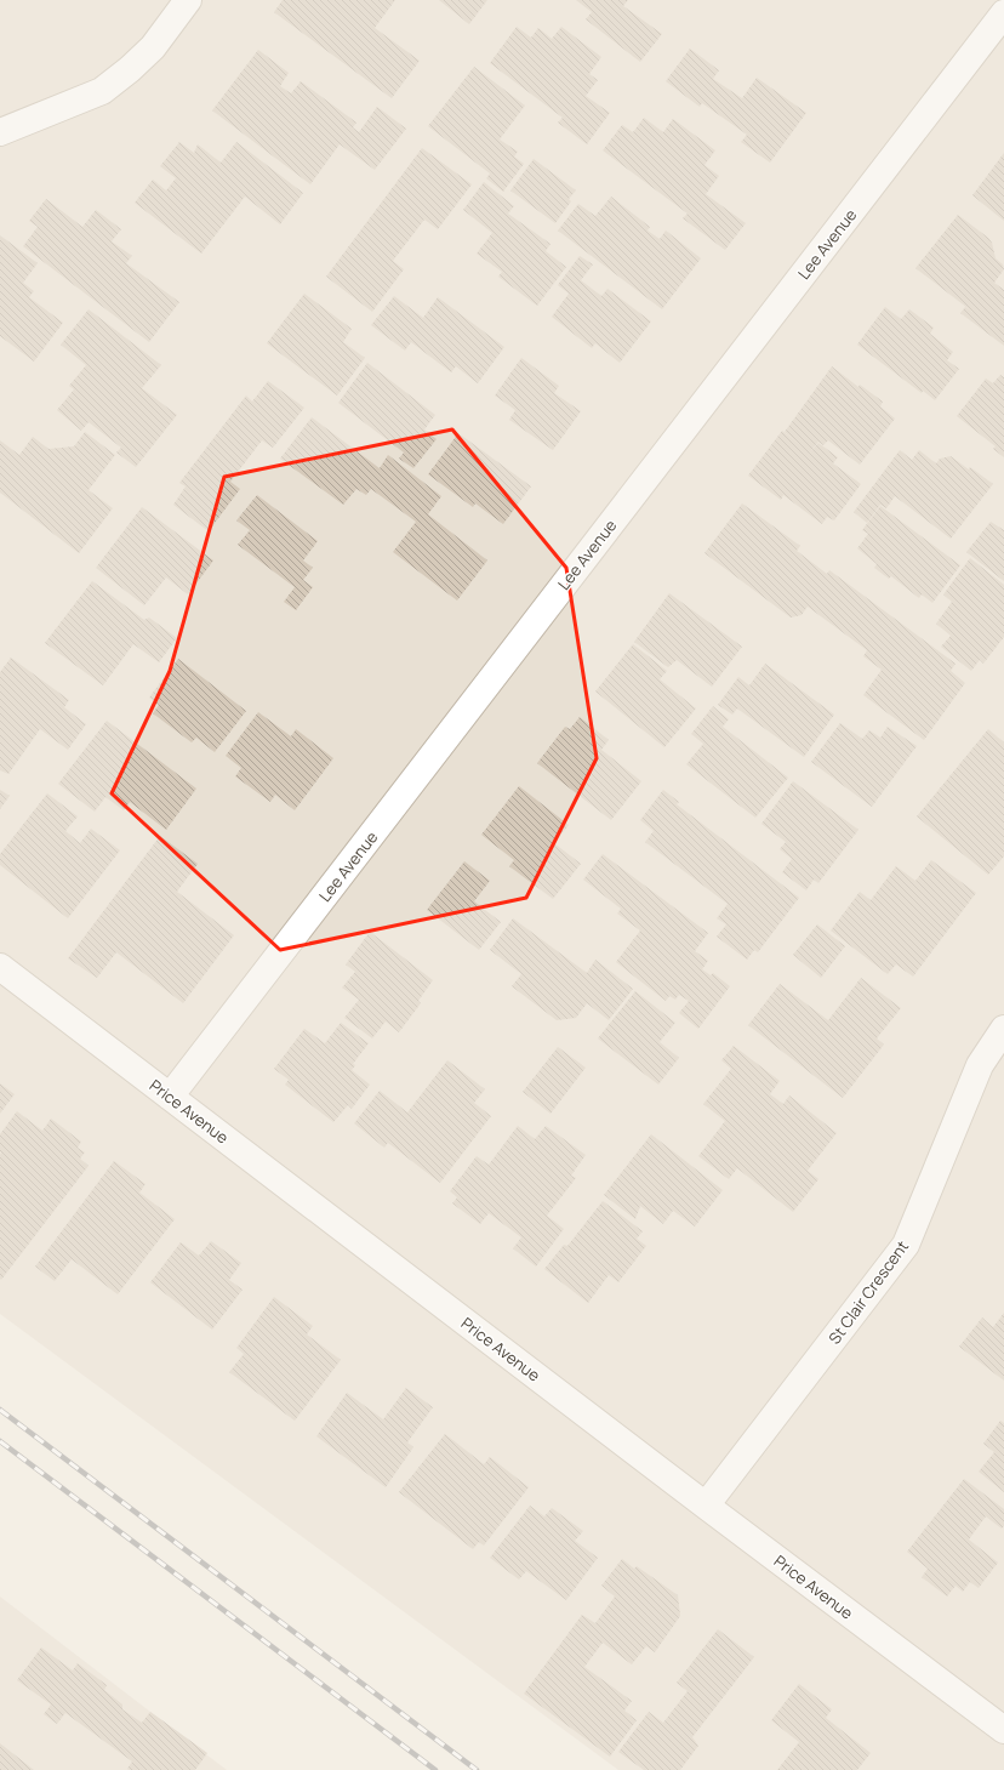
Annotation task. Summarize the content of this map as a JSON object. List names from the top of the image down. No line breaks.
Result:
{"streets":{"street":["Lee Avenue","Price Avenue","St Clair Crescent"]},"crossings":[["Lee Avenue","Price Avenue"],["Price Avenue","St Clair Crescent"]]}
